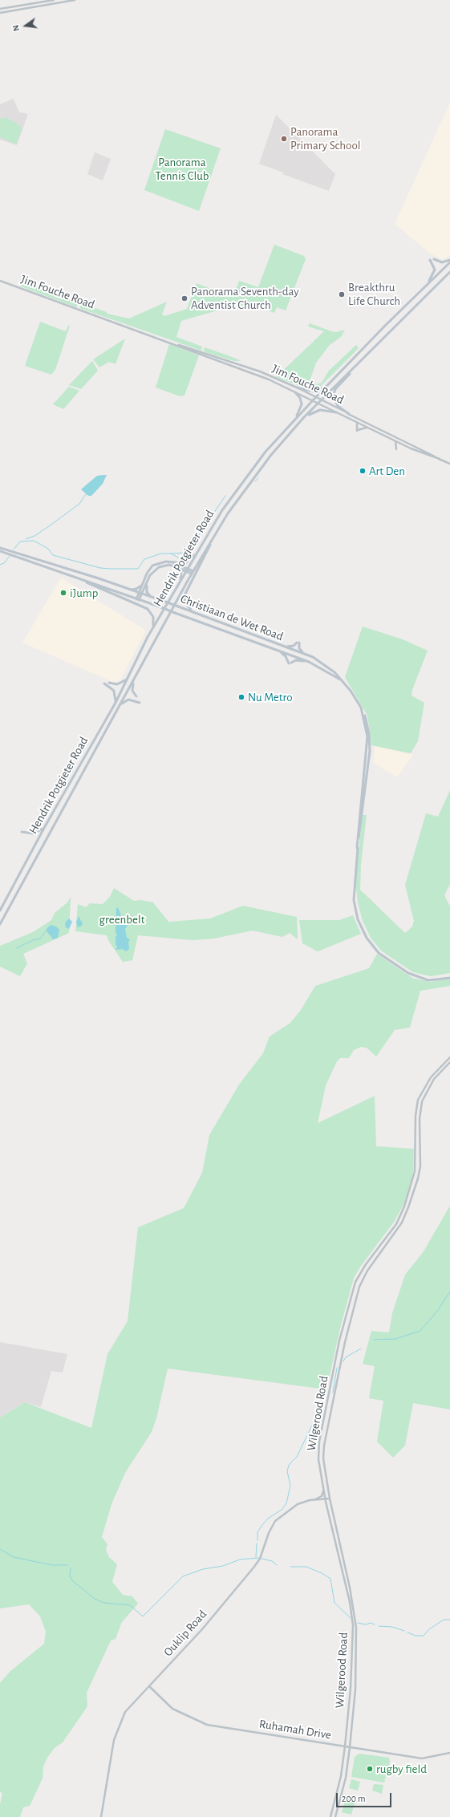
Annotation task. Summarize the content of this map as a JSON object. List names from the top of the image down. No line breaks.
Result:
{"streets":{"main road":["Hendrik Potgieter Road","Christiaan de Wet Road"],"street":["Jim Fouche Road","Wilgerood Road","Ouklip Road","Ruhamah Drive"]},"crossings":[["Jim Fouche Road","Hendrik Potgieter Road"],["Wilgerood Road","Ouklip Road"],["Wilgerood Road","Ruhamah Drive"],["Ouklip Road","Ruhamah Drive"]],"parks":["Panorama Tennis Club","greenbelt"],"places":["Panorama Primary School","Breakthru Life Church","Panorama Seventh-day Adventist Church","Art Den","iJump","Nu Metro","rugby field"],"scale_bar":"200 m","north":"left"}
